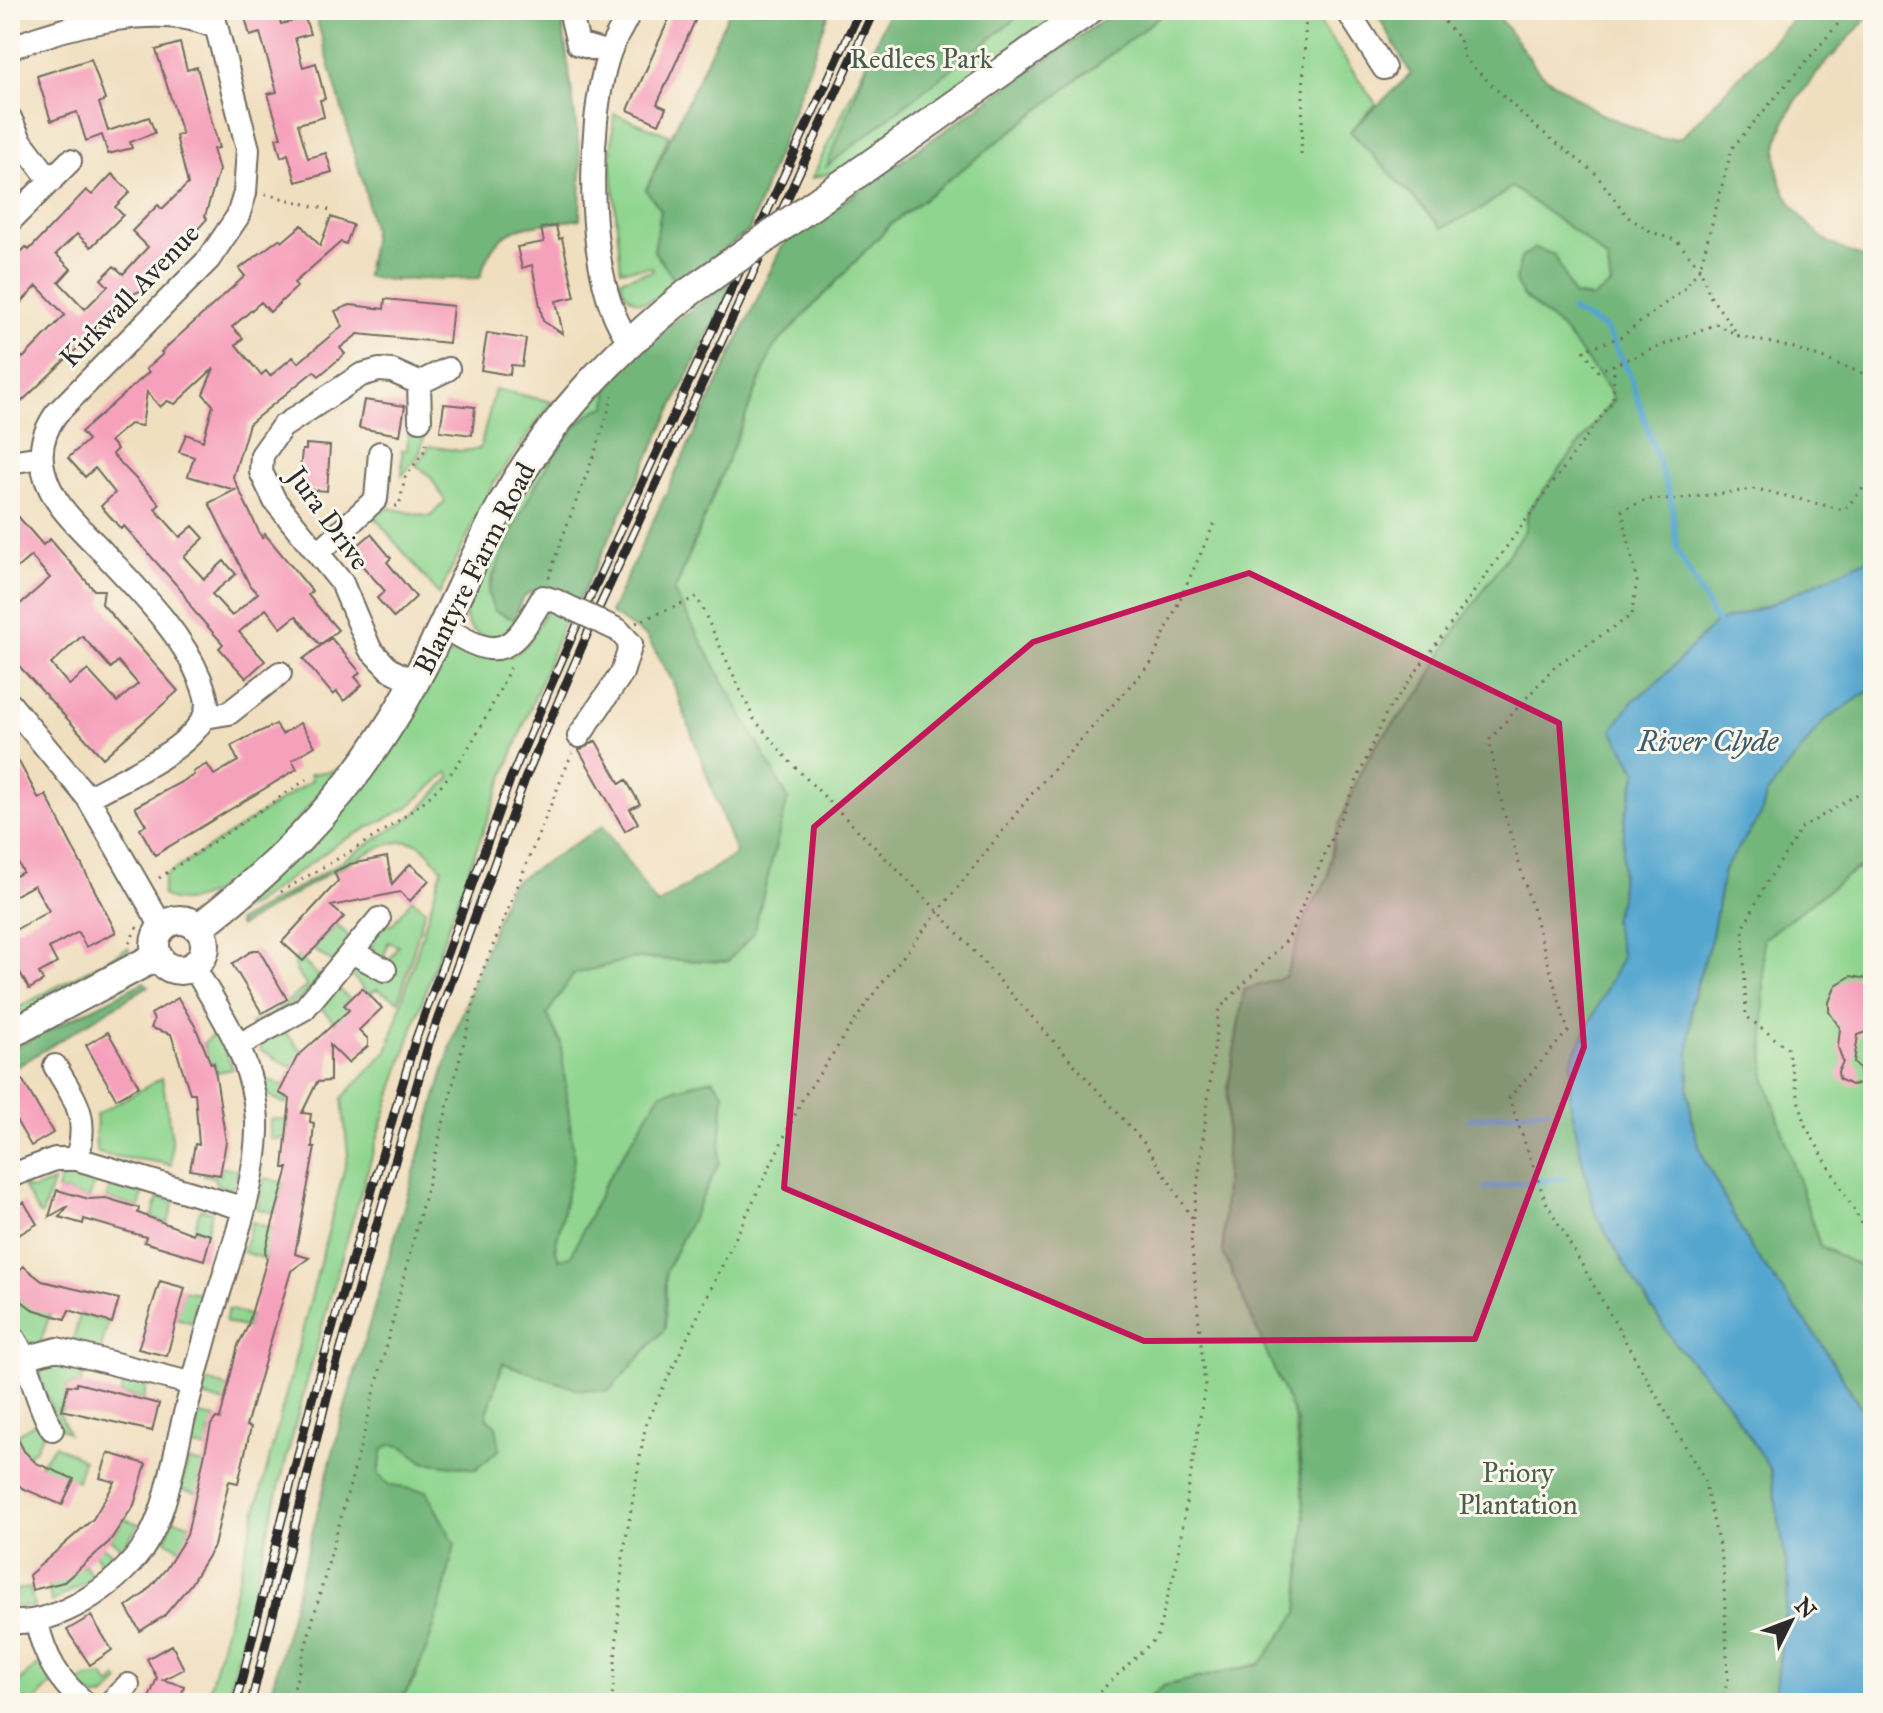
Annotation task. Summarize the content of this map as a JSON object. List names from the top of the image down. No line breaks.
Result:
{"streets":{"main road":["Blantyre Farm Road"],"street":["Kirkwall Avenue","Jura Drive"]},"crossings":[["Jura Drive","Blantyre Farm Road"]],"water":["River Clyde"],"parks":["Redlees Park","Priory Plantation"],"north":"top right"}
